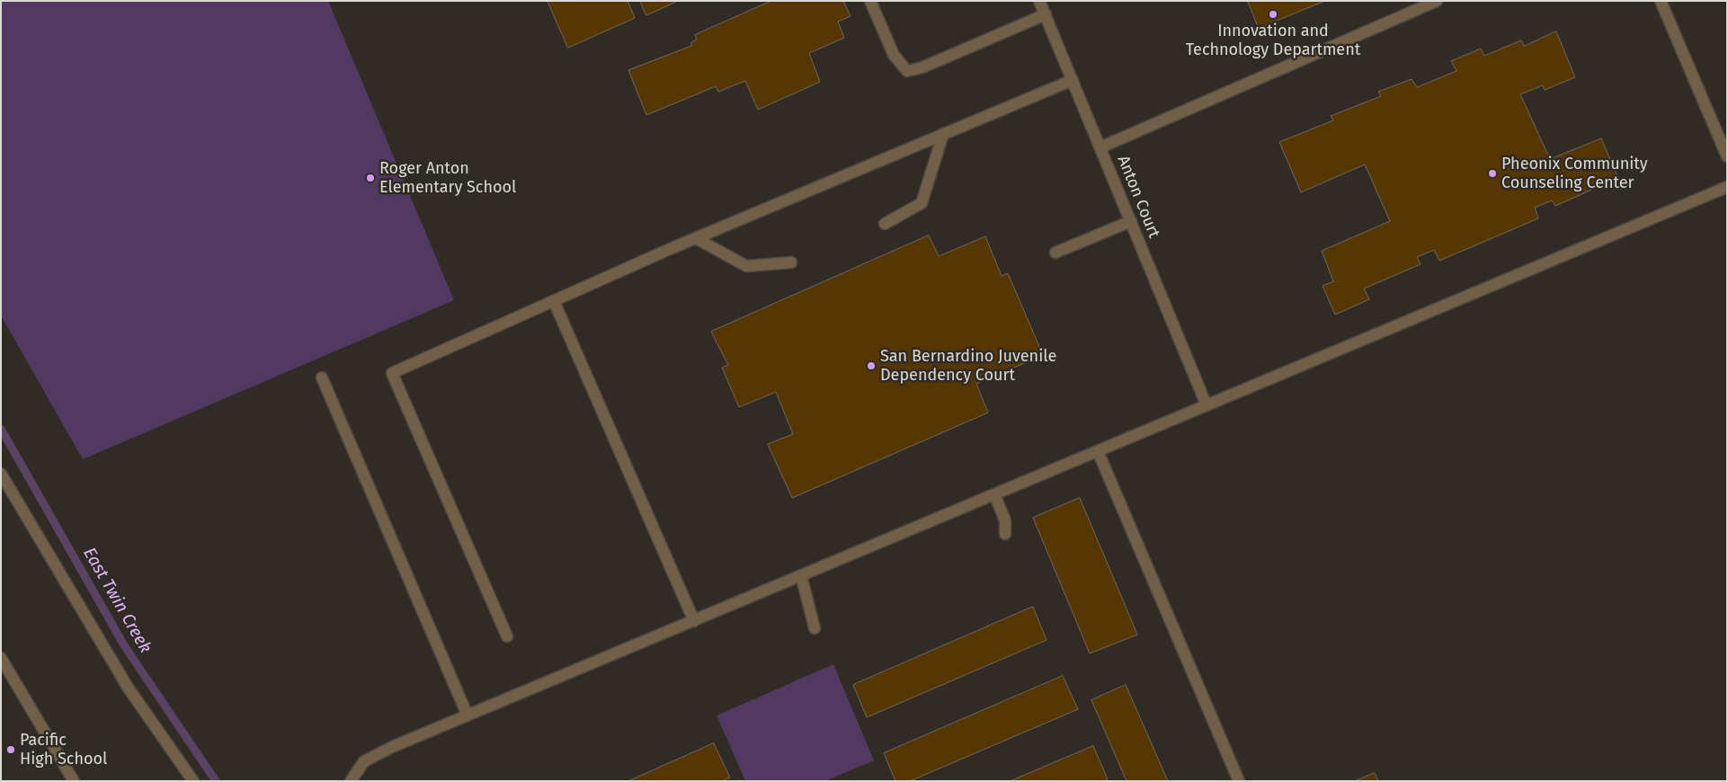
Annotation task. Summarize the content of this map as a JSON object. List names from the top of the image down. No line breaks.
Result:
{"streets":{"street":["Anton Court"]},"water":["East Twin Creek"],"places":["Innovation and Technology Department","Pheonix Community Counseling Center","Roger Anton Elementary School","San Bernardino Juvenile Dependency Court","Pacific High School"]}
